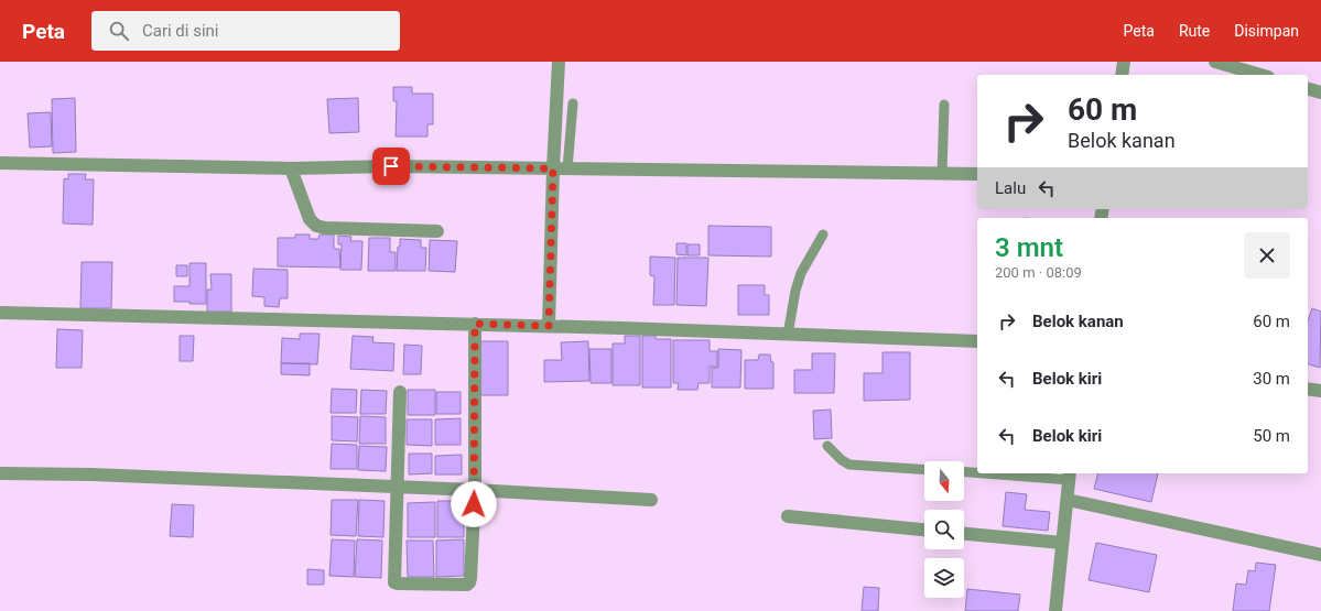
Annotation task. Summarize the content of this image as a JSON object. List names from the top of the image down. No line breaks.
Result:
{"north":"bottom","page":{"header":"Peta","search":"Cari di sini","nav":["Peta","Rute","Disimpan"],"turn":["60 m","Belok kanan"],"then":"Lalu","heading":["3 mnt","200 m · 08:09"],"list":[{"name":"Belok kanan","value":"60 m"},{"name":"Belok kiri","value":"30 m"},{"name":"Belok kiri","value":"50 m"}]}}
